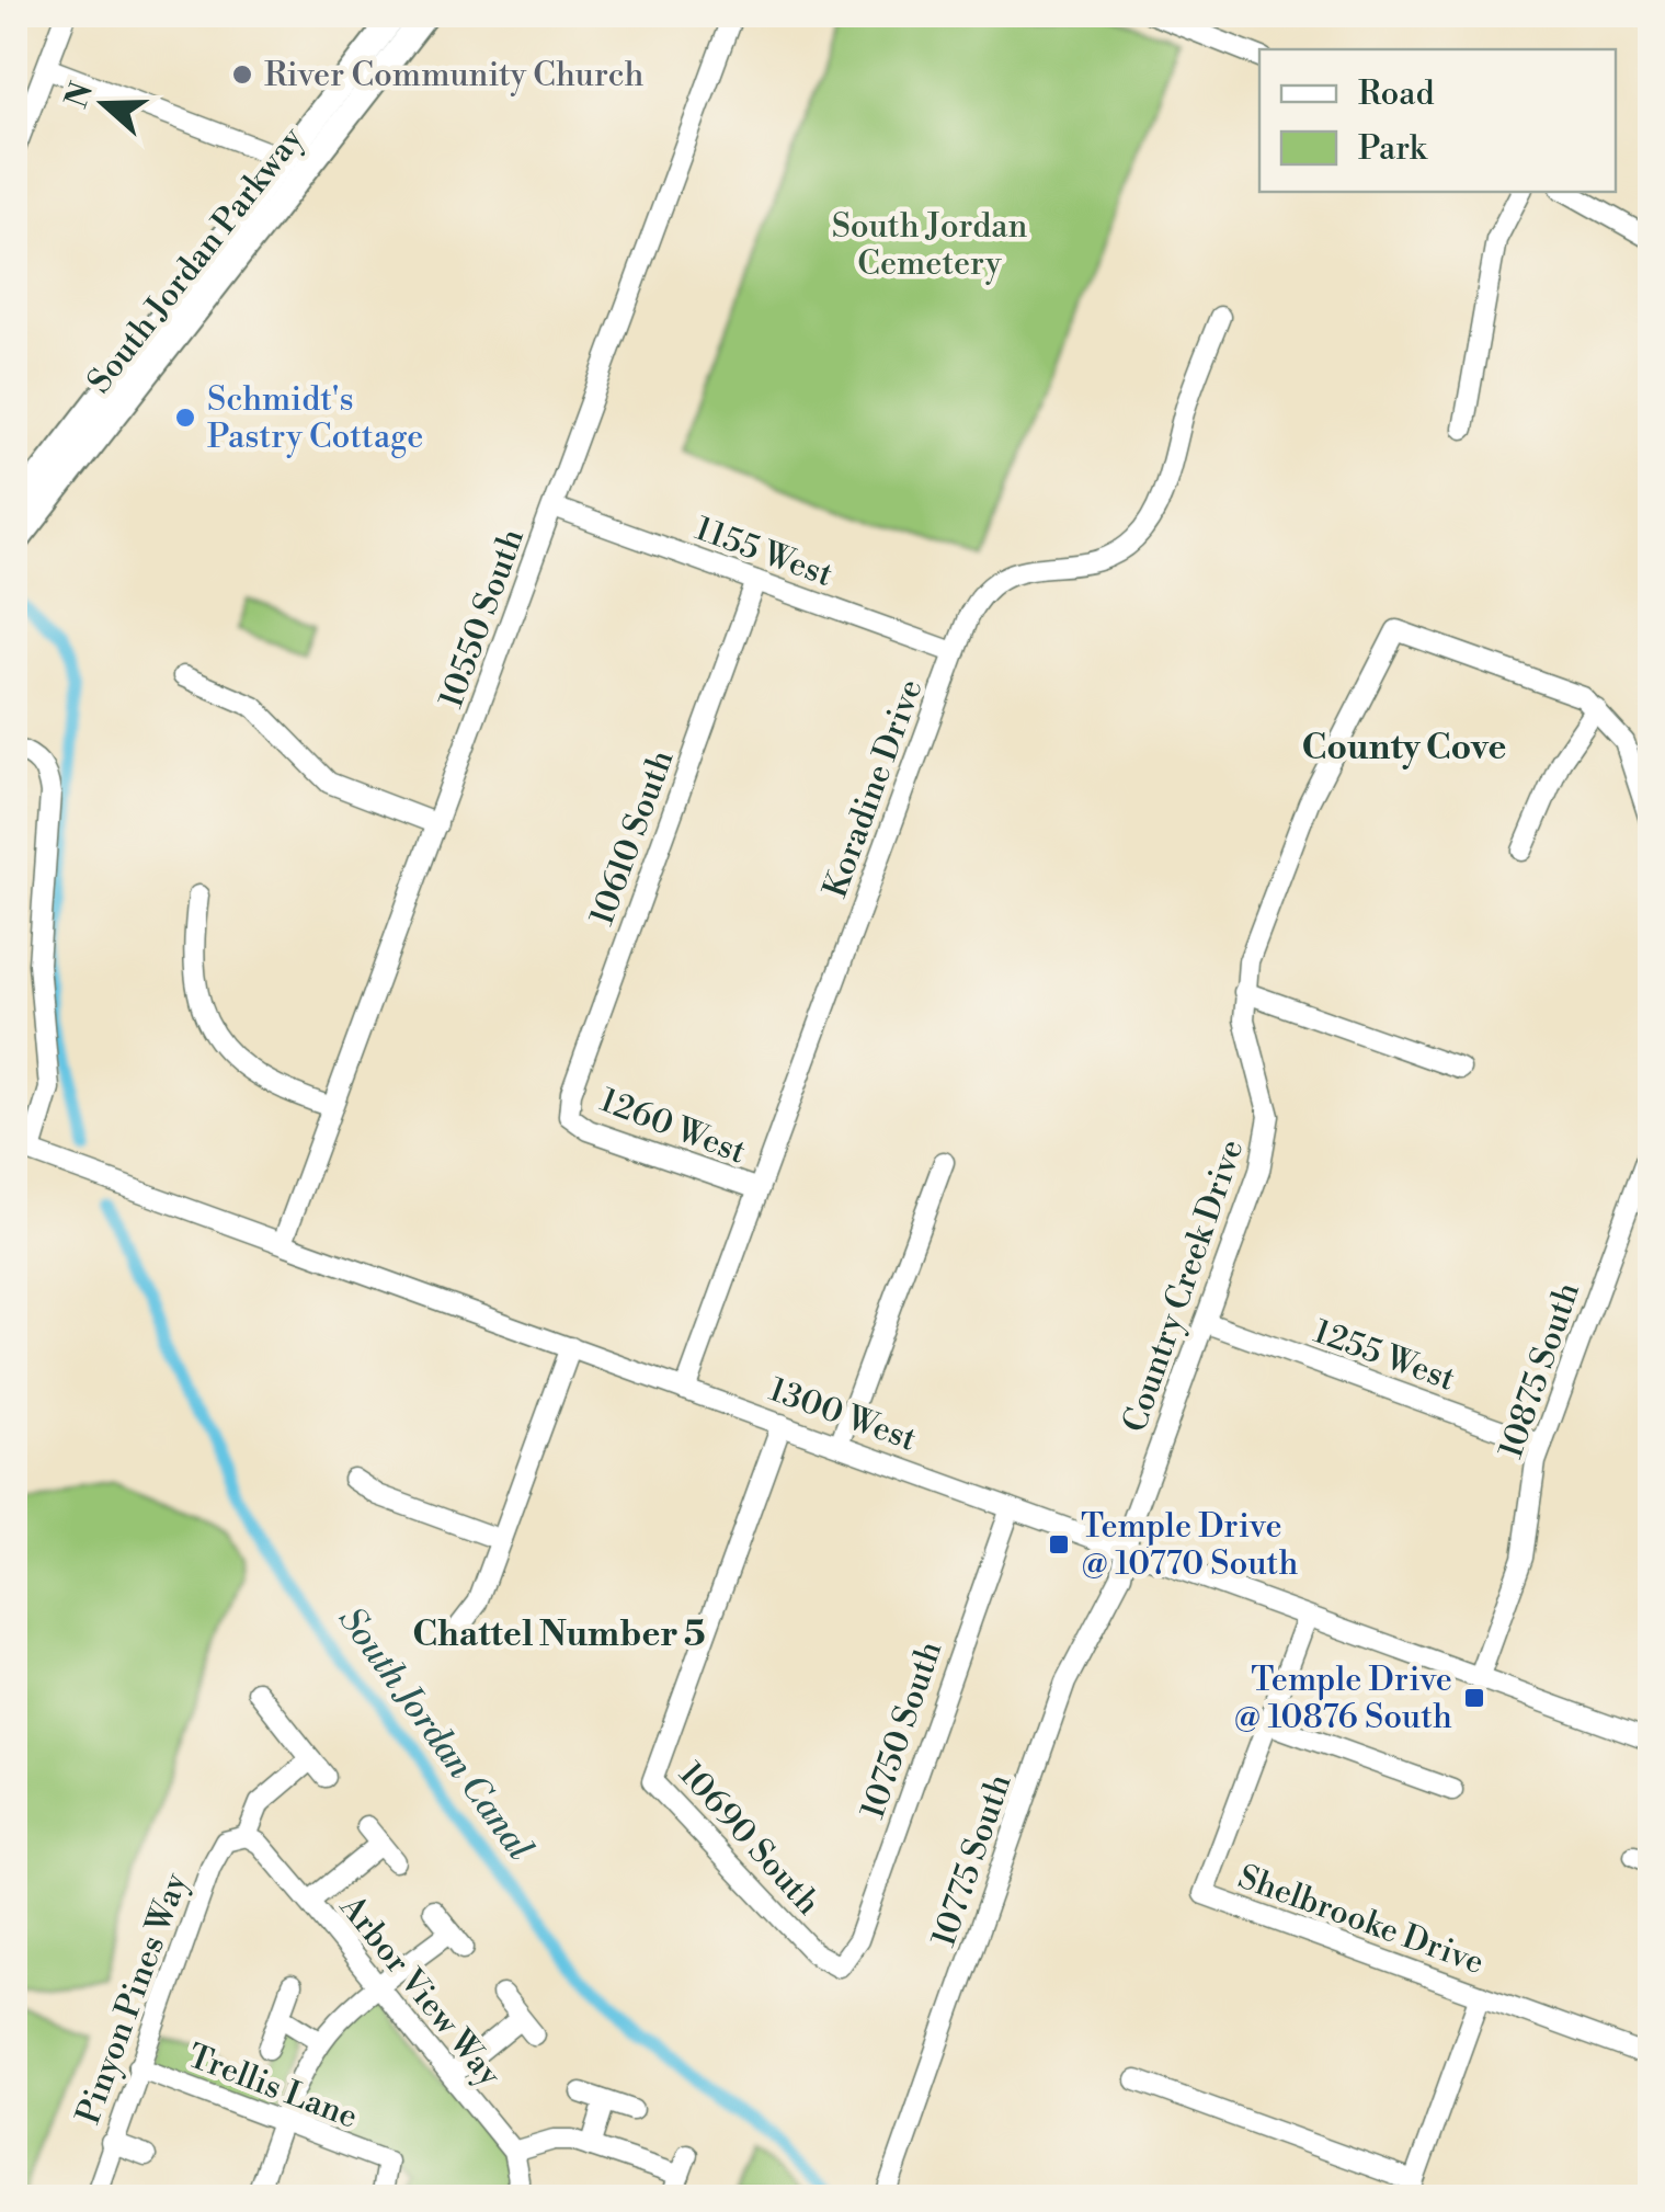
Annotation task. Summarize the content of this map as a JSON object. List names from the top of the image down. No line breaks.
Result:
{"streets":{"main road":["South Jordan Parkway"],"street":["1155 West","10550 South","Koradine Drive","10610 South","1260 West","Country Creek Drive","1255 West","10875 South","1300 West","10750 South","10690 South","10775 South","Shelbrooke Drive","Arbor View Way","Pinyon Pines Way","Trellis Lane"]},"crossings":[["1155 West","10550 South"],["1155 West","Koradine Drive"],["1155 West","10610 South"],["10550 South","1300 West"],["Koradine Drive","1260 West"],["Koradine Drive","1300 West"],["10610 South","1260 West"],["Country Creek Drive","1255 West"],["Country Creek Drive","1300 West"],["Country Creek Drive","10775 South"],["1255 West","10875 South"],["10875 South","1300 West"],["1300 West","10750 South"],["1300 West","10690 South"],["1300 West","10775 South"],["1300 West","Shelbrooke Drive"],["10750 South","10690 South"],["Arbor View Way","Pinyon Pines Way"],["Pinyon Pines Way","Trellis Lane"]],"districts":["County Cove","Chattel Number 5"],"water":["South Jordan Canal"],"parks":["South Jordan Cemetery"],"places":{"other":["River Community Church","Schmidt's Pastry Cottage"],"transit":["Temple Drive @ 10770 South","Temple Drive @ 10876 South"]},"legend":["Road","Park"],"north":"left"}
